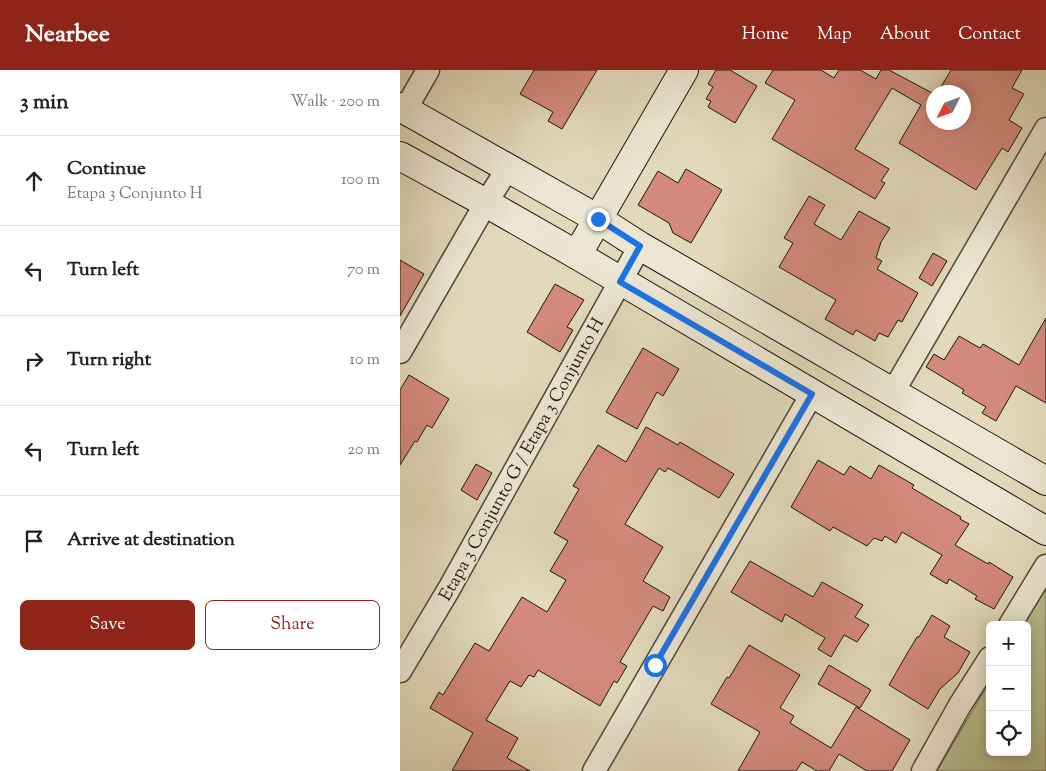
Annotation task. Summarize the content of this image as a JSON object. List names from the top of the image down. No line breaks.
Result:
{"streets":{"street":["Etapa 3 Conjunto G / Etapa 3 Conjunto H"]},"north":"bottom left","page":{"header":"Nearbee","nav":["Home","Map","About","Contact"],"heading":["3 min","Walk · 200 m"],"list":[["Continue","Etapa 3 Conjunto H","100 m"],["Turn left","70 m"],["Turn right","10 m"],["Turn left","20 m"],"Arrive at destination"],"buttons":["Save","Share"],"map_buttons":["+","−"]}}
